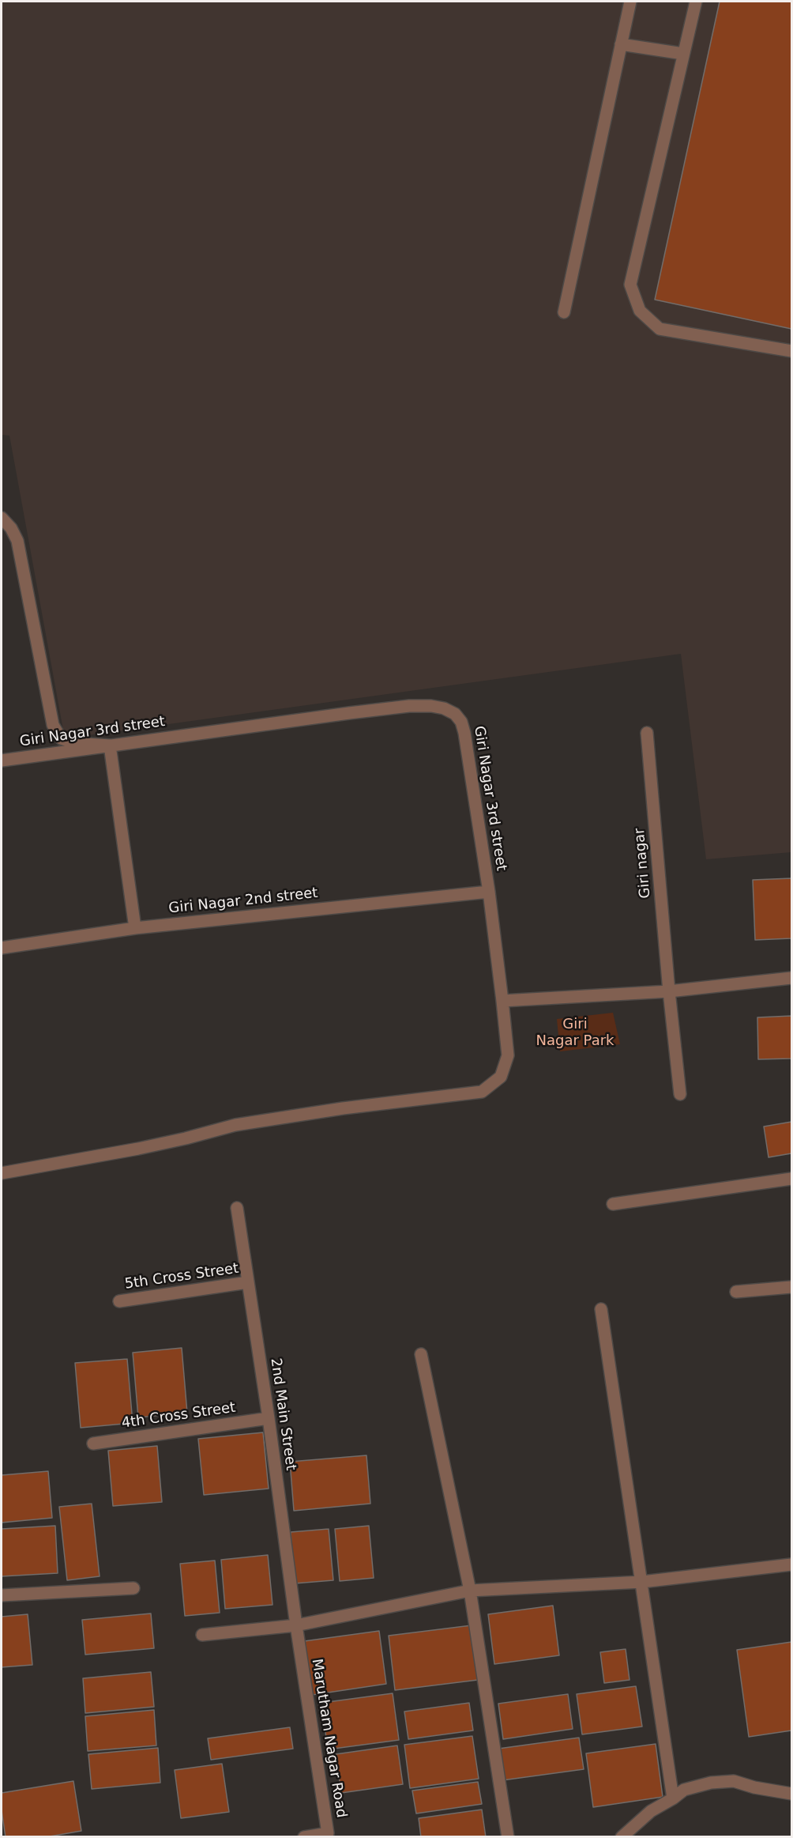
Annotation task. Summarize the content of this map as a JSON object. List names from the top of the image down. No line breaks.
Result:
{"streets":{"street":["Giri Nagar 3rd street","Giri nagar","Giri Nagar 2nd street","5th Cross Street","2nd Main Street","4th Cross Street","Marutham Nagar Road"]},"crossings":[["Giri Nagar 3rd street","Giri Nagar 2nd street"],["5th Cross Street","2nd Main Street"],["2nd Main Street","4th Cross Street"],["2nd Main Street","Marutham Nagar Road"]],"parks":["Giri Nagar Park"]}
